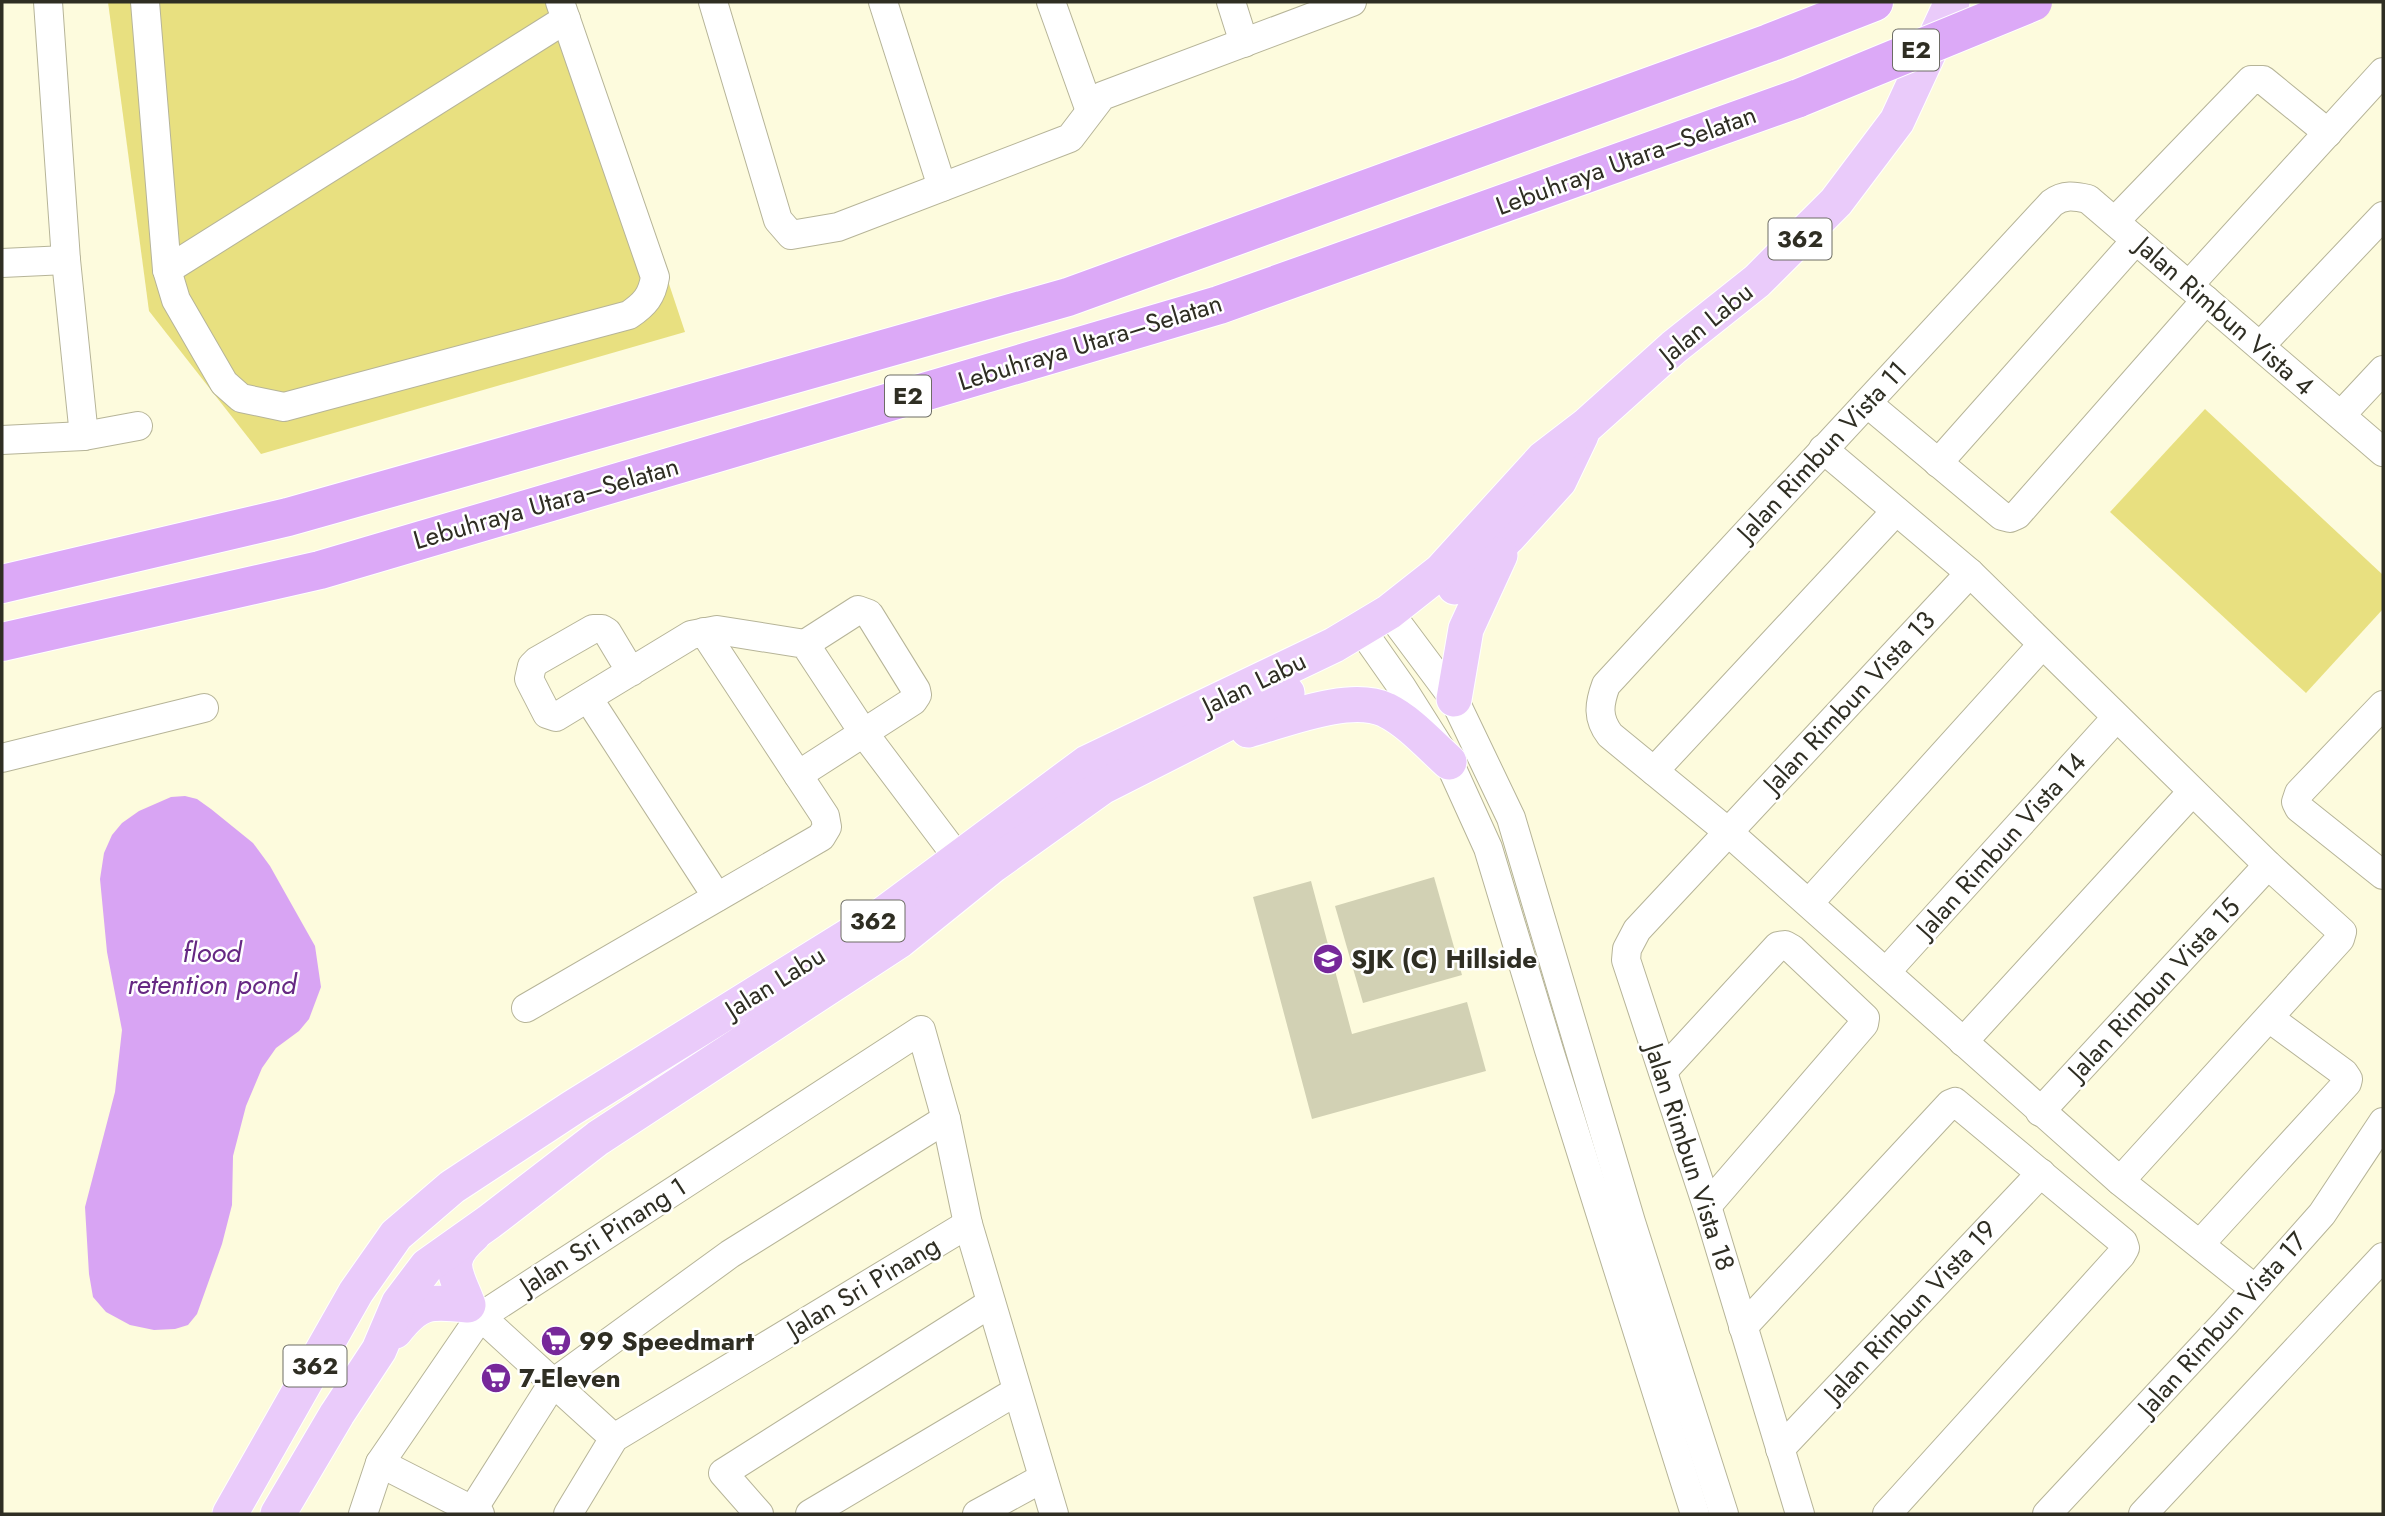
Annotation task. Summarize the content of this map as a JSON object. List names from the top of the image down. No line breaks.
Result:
{"streets":{"highway":["E2","Lebuhraya Utara–Selatan"],"main road":["362","Jalan Labu"],"street":["Jalan Rimbun Vista 4","Jalan Rimbun Vista 11","Jalan Rimbun Vista 13","Jalan Rimbun Vista 14","Jalan Rimbun Vista 15","Jalan Rimbun Vista 18","Jalan Sri Pinang 1","Jalan Sri Pinang","Jalan Rimbun Vista 19","Jalan Rimbun Vista 17"]},"crossings":[["Jalan Rimbun Vista 4","Jalan Rimbun Vista 11"],["Jalan Rimbun Vista 13","Jalan Rimbun Vista 18"],["Jalan Rimbun Vista 18","Jalan Rimbun Vista 19"]],"water":["flood retention pond"],"places":{"school or university":["SJK (C) Hillside"],"supermarket":["99 Speedmart","7-Eleven"]}}
